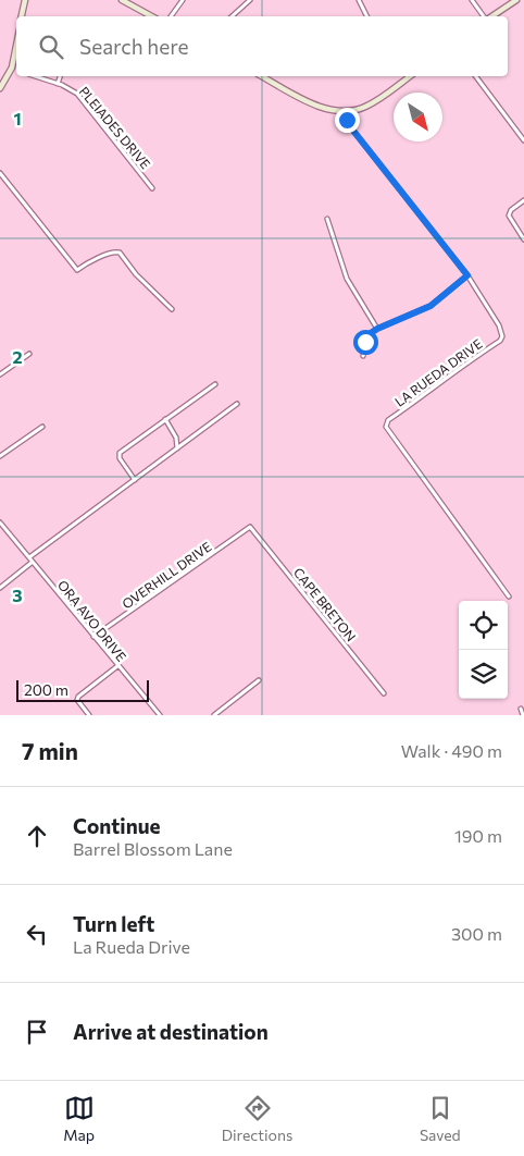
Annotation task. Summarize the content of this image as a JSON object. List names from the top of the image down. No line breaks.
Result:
{"streets":{"street":["PLEIADES DRIVE","LA RUEDA DRIVE","OVERHILL DRIVE","CAPE BRETON","ORA AVO DRIVE"]},"crossings":[["OVERHILL DRIVE","CAPE BRETON"],["OVERHILL DRIVE","ORA AVO DRIVE"]],"scale_bar":"200 m","north":"bottom right","page":{"search":"Search here","scale":"200 m","heading":["7 min","Walk · 490 m"],"list":[["Continue","Barrel Blossom Lane","190 m"],["Turn left","La Rueda Drive","300 m"],"Arrive at destination"],"nav":["Map","Directions","Saved"]},"grid":{"rows":["1","2","3"]}}
